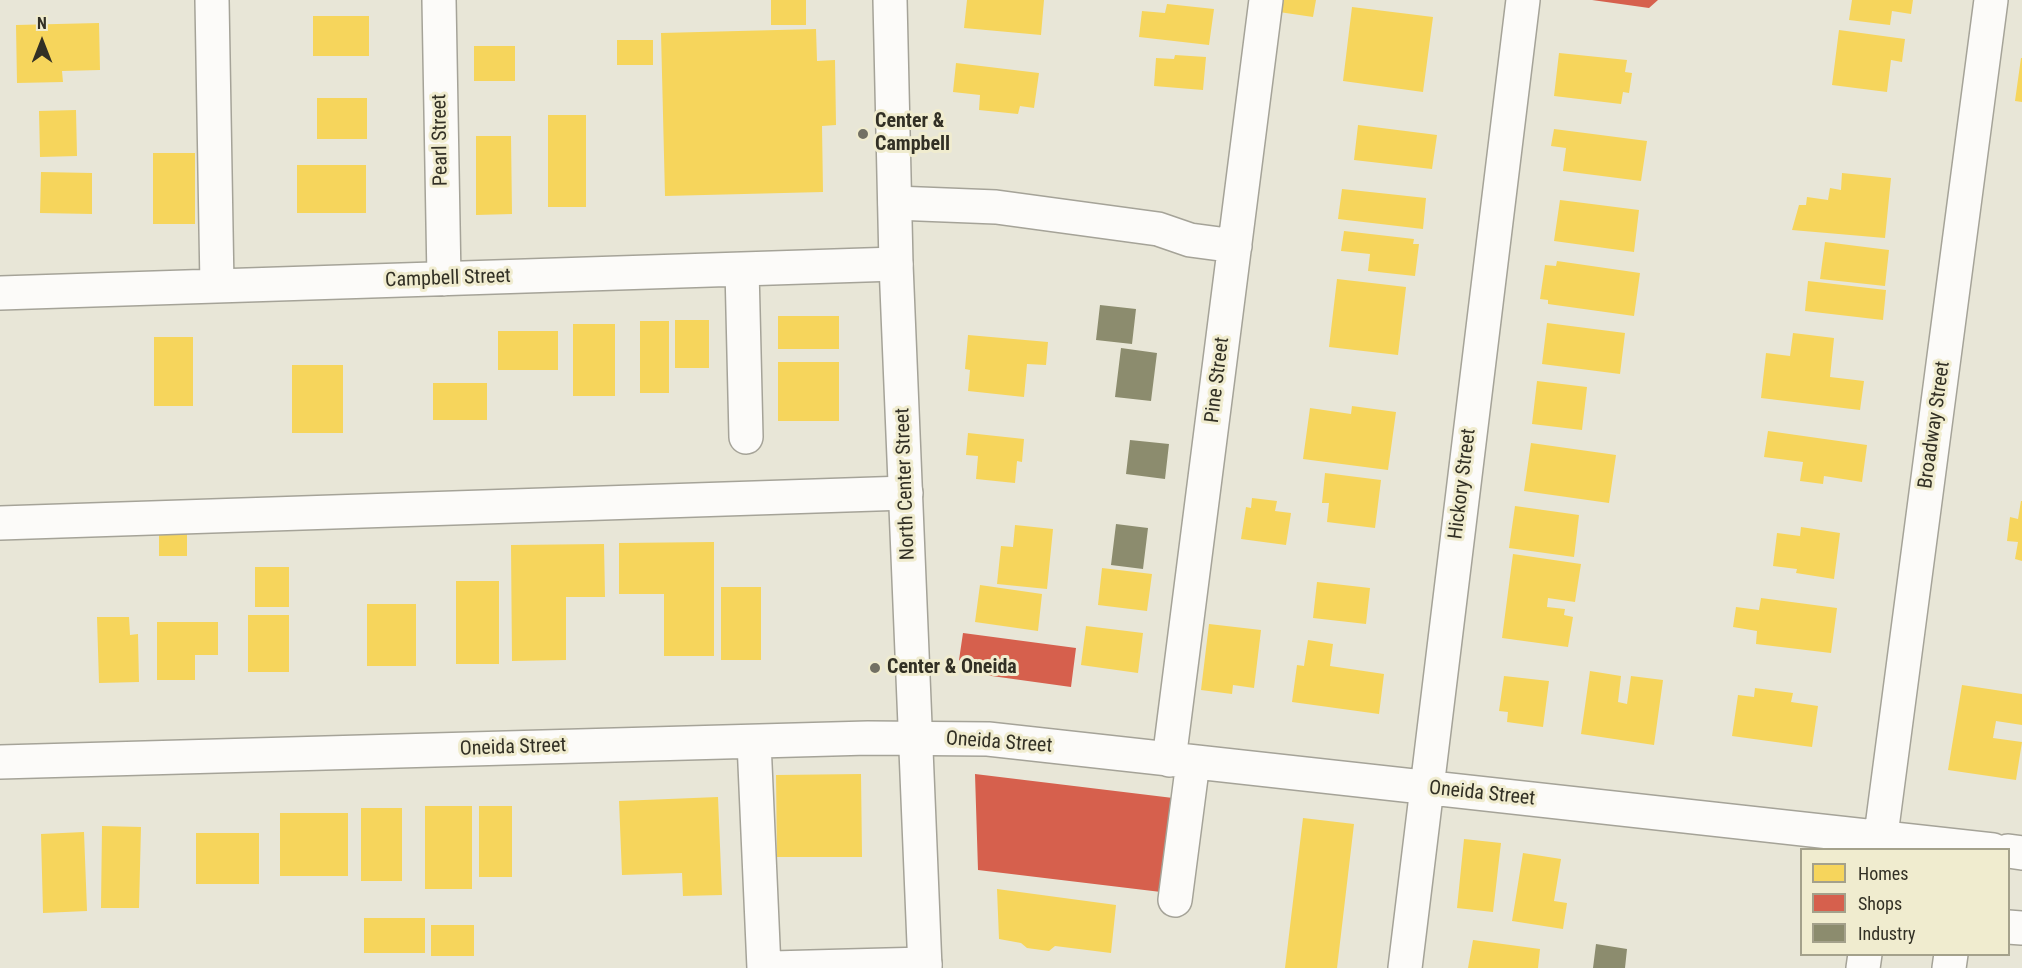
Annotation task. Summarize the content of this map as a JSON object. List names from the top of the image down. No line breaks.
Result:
{"streets":{"street":["Pearl Street","Campbell Street","Pine Street","Broadway Street","North Center Street","Hickory Street","Oneida Street"]},"crossings":[["Pearl Street","Campbell Street"],["Campbell Street","North Center Street"],["Pine Street","Oneida Street"],["Broadway Street","Oneida Street"],["North Center Street","Oneida Street"],["Hickory Street","Oneida Street"]],"places":["Center & Campbell","Center & Oneida"],"legend":["Homes","Shops","Industry"],"north":"top"}
